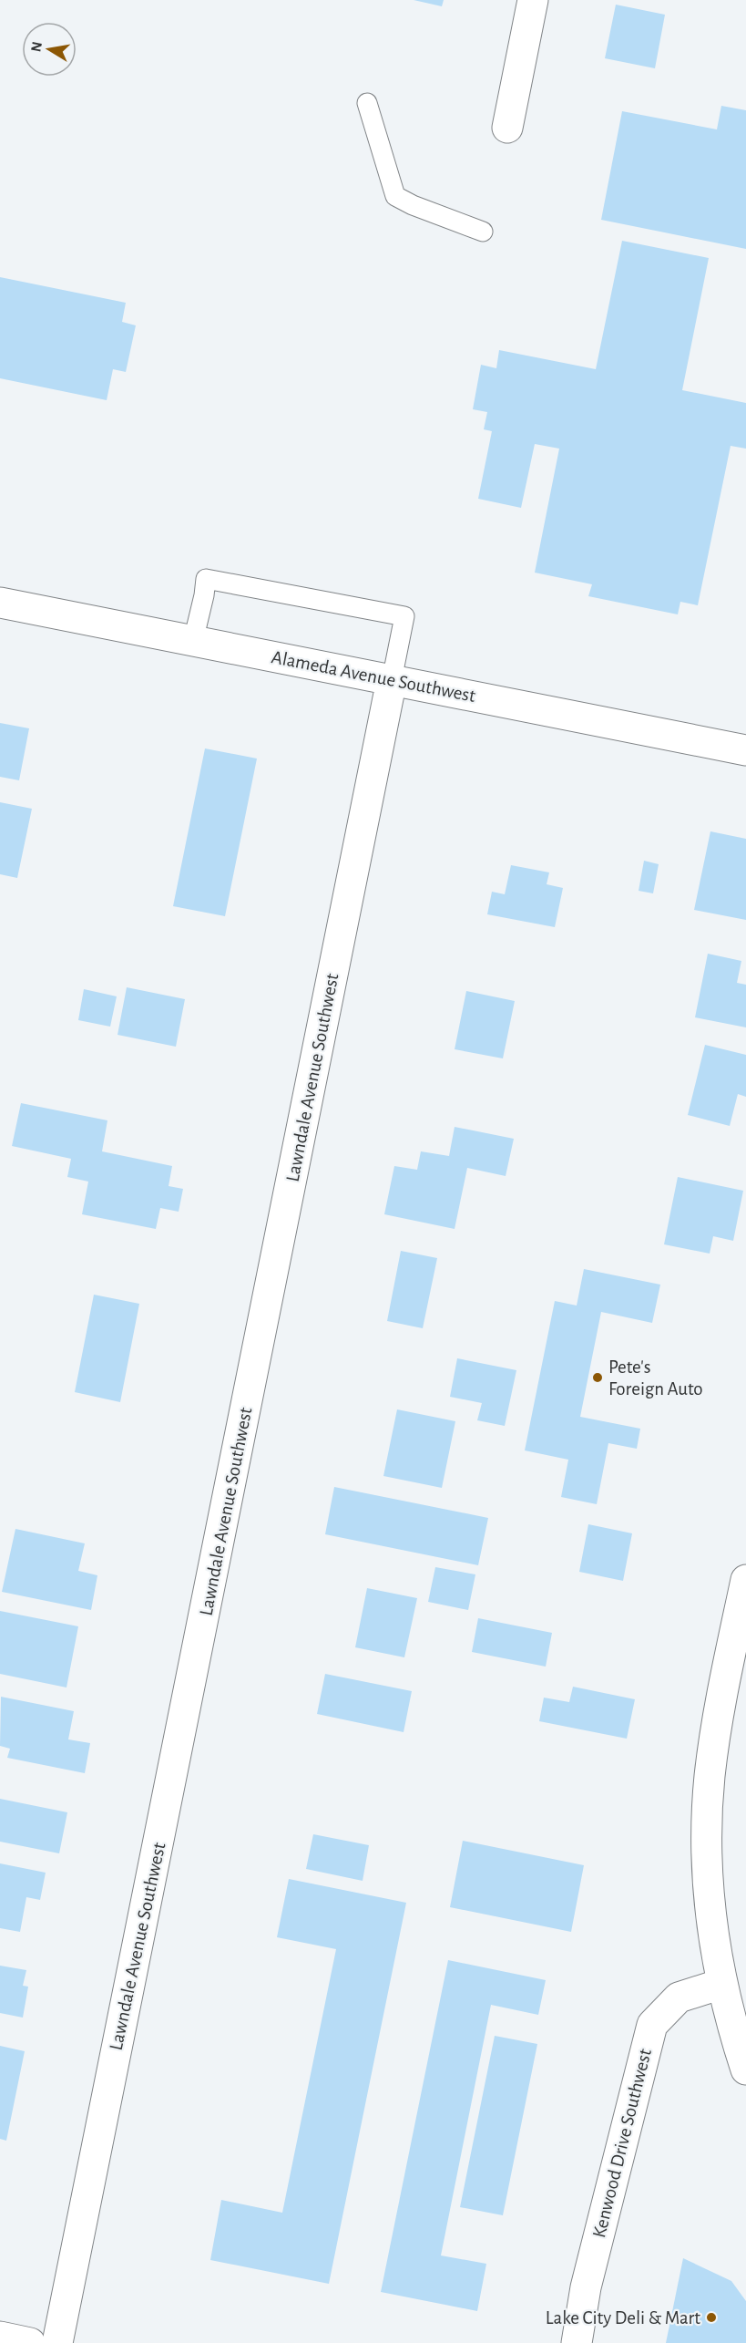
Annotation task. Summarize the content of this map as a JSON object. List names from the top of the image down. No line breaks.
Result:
{"streets":{"street":["Alameda Avenue Southwest","Lawndale Avenue Southwest","Kenwood Drive Southwest"]},"crossings":[["Alameda Avenue Southwest","Lawndale Avenue Southwest"]],"places":["Pete's Foreign Auto","Lake City Deli & Mart"],"north":"left"}
